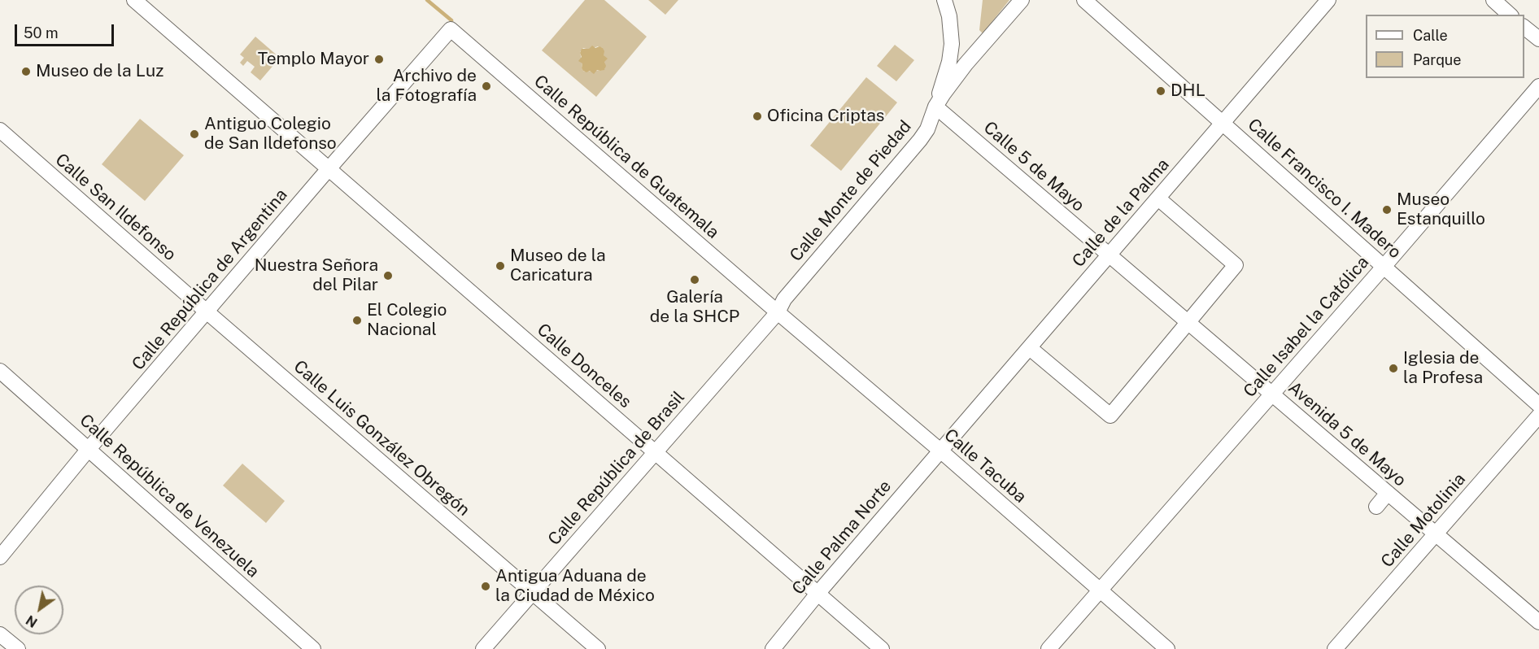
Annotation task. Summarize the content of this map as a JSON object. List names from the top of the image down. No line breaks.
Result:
{"streets":{"street":["Calle República de Guatemala","Calle 5 de Mayo","Calle Francisco I. Madero","Calle Monte de Piedad","Calle San Ildefonso","Calle de la Palma","Calle República de Argentina","Calle Isabel la Católica","Calle Donceles","Avenida 5 de Mayo","Calle Luis González Obregón","Calle Tacuba","Calle República de Brasil","Calle República de Venezuela","Calle Motolinia","Calle Palma Norte"]},"crossings":[["Calle República de Guatemala","Calle Monte de Piedad"],["Calle República de Guatemala","Calle República de Argentina"],["Calle República de Guatemala","Calle Tacuba"],["Calle República de Guatemala","Calle República de Brasil"],["Calle 5 de Mayo","Calle Monte de Piedad"],["Calle 5 de Mayo","Calle de la Palma"],["Calle 5 de Mayo","Avenida 5 de Mayo"],["Calle Francisco I. Madero","Calle de la Palma"],["Calle Francisco I. Madero","Calle Isabel la Católica"],["Calle Monte de Piedad","Calle Tacuba"],["Calle Monte de Piedad","Calle República de Brasil"],["Calle San Ildefonso","Calle República de Argentina"],["Calle San Ildefonso","Calle Luis González Obregón"],["Calle de la Palma","Avenida 5 de Mayo"],["Calle de la Palma","Calle Tacuba"],["Calle de la Palma","Calle Palma Norte"],["Calle República de Argentina","Calle Donceles"],["Calle República de Argentina","Calle Luis González Obregón"],["Calle República de Argentina","Calle República de Venezuela"],["Calle Isabel la Católica","Avenida 5 de Mayo"],["Calle Isabel la Católica","Calle Tacuba"],["Calle Donceles","Calle República de Brasil"],["Calle Donceles","Calle Palma Norte"],["Avenida 5 de Mayo","Calle Motolinia"],["Calle Luis González Obregón","Calle República de Brasil"],["Calle Tacuba","Calle República de Brasil"],["Calle Tacuba","Calle Palma Norte"]],"places":["Templo Mayor","Museo de la Luz","Archivo de la Fotografía","DHL","Oficina Criptas","Antiguo Colegio de San Ildefonso","Museo Estanquillo","Museo de la Caricatura","Nuestra Señora del Pilar","Galería de la SHCP","El Colegio Nacional","Iglesia de la Profesa","Antigua Aduana de la Ciudad de México"],"legend":["Calle","Parque"],"scale_bar":"50 m","north":"bottom left"}
